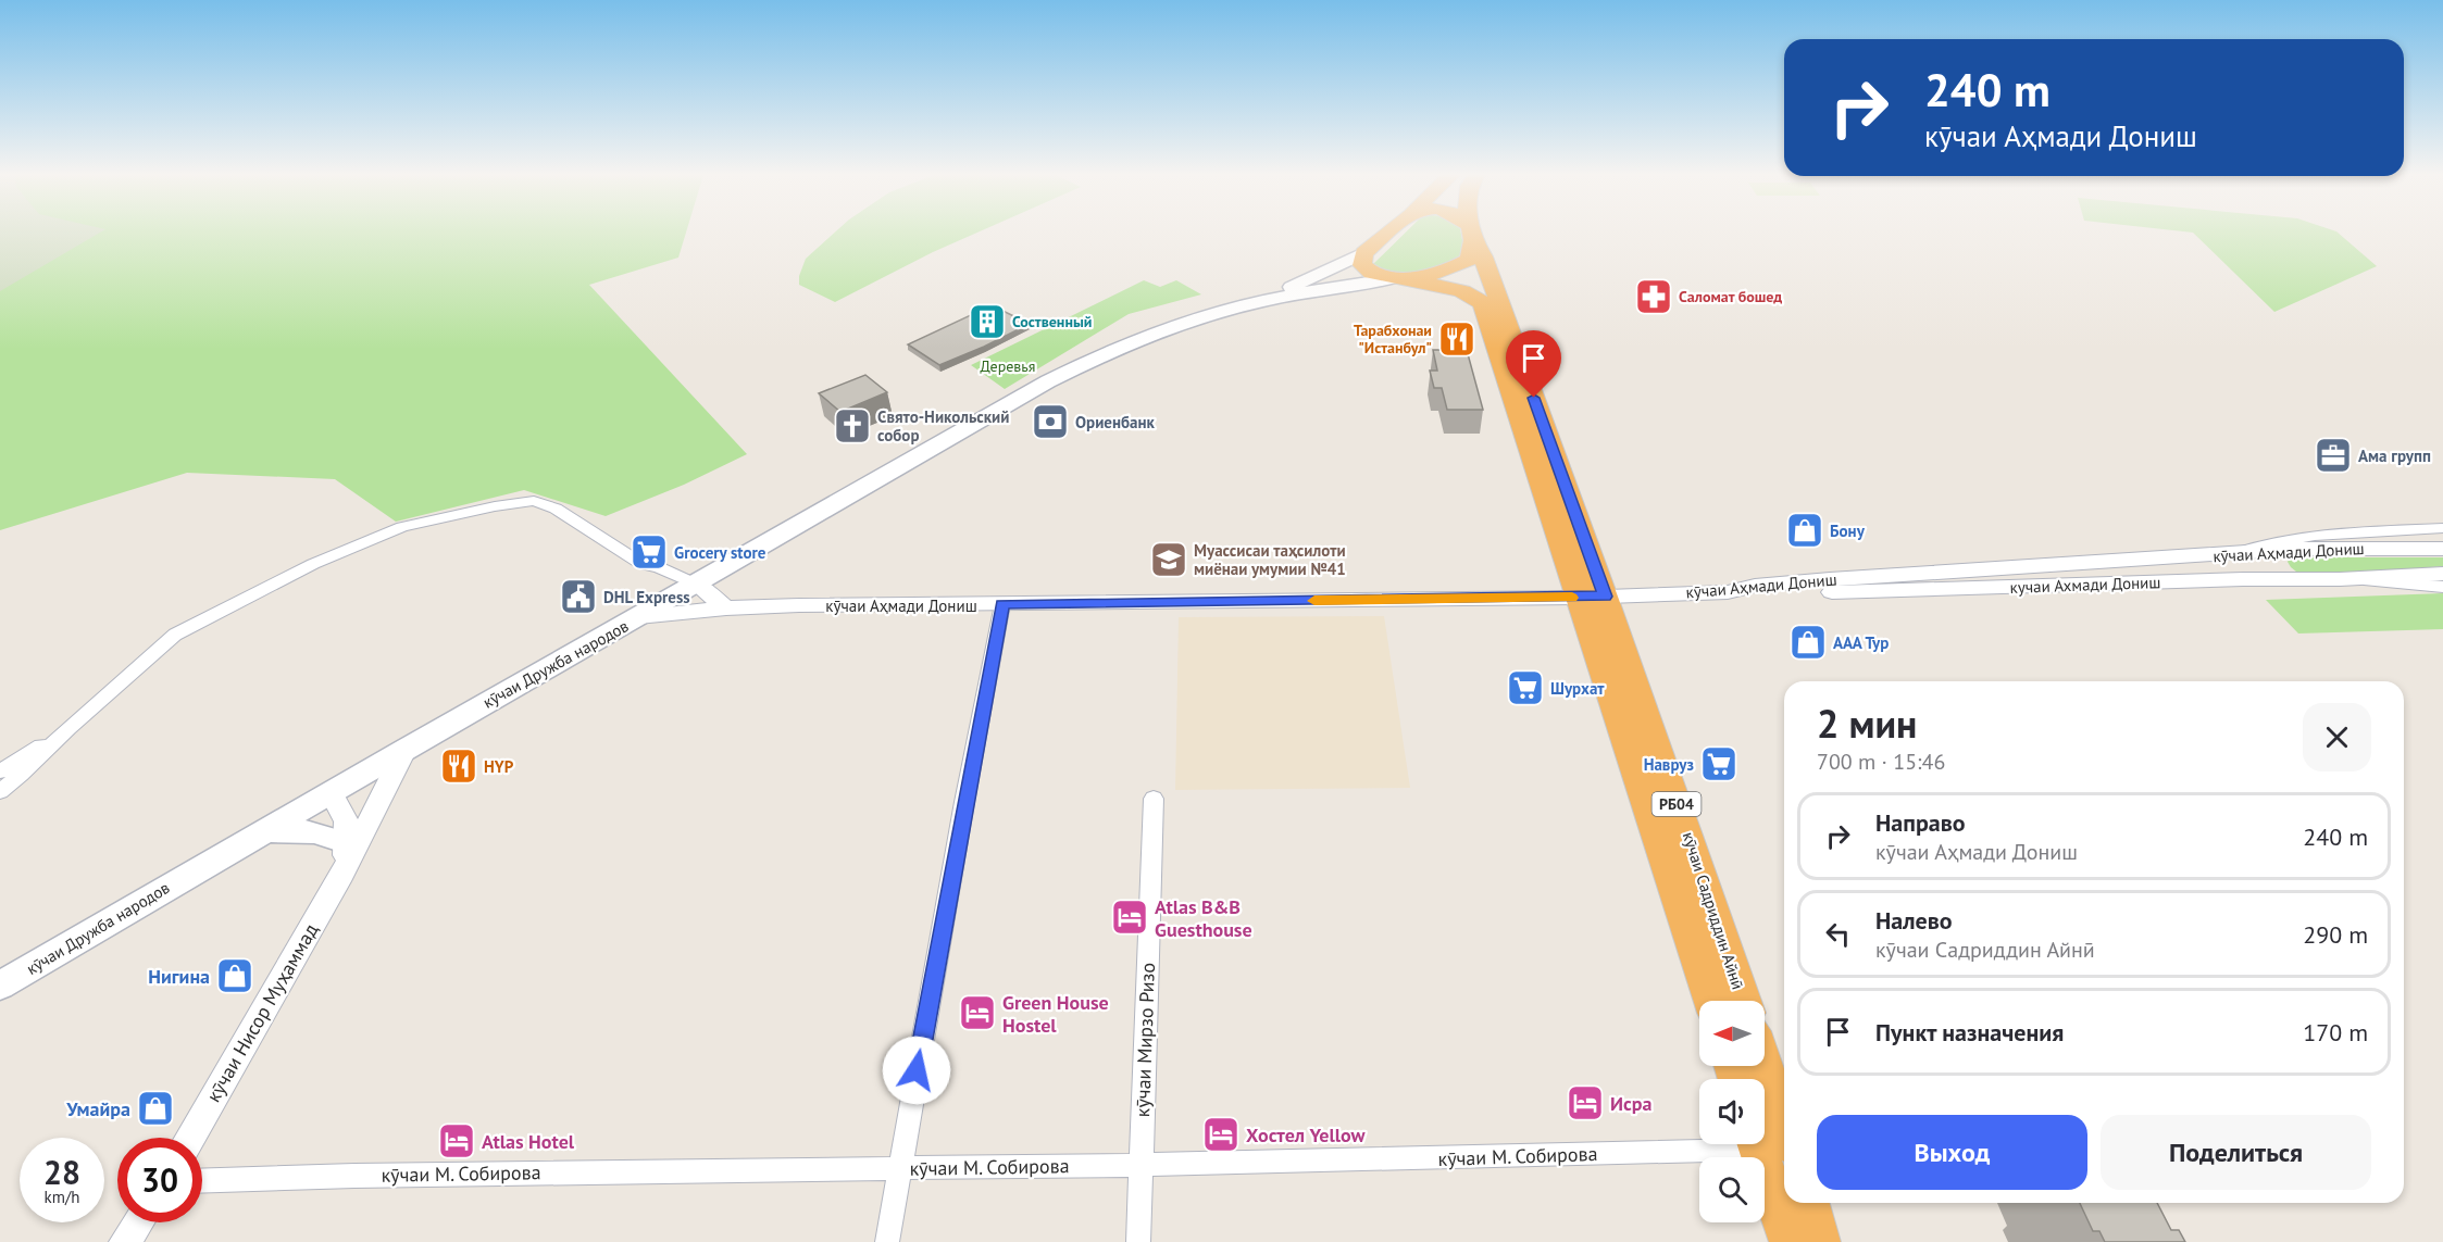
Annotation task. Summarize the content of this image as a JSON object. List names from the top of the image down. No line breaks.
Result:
{"streets":{"highway":["РБ04","кӯчаи Садриддин Айнӣ"],"main road":["кӯчаи Дружба народов"],"street":["кӯчаи Аҳмади Дониш","кучаи Ахмади Дониш","кӯчаи Нисор Муҳаммад","кӯчаи Мирзо Ризо","кӯчаи М. Собирова"]},"crossings":[["кӯчаи Аҳмади Дониш","кучаи Ахмади Дониш"],["кӯчаи Аҳмади Дониш","кӯчаи Дружба народов"],["кӯчаи Аҳмади Дониш","кӯчаи Садриддин Айнӣ"],["кӯчаи Дружба народов","кӯчаи Нисор Муҳаммад"],["РБ04","кӯчаи Садриддин Айнӣ"],["кӯчаи Мирзо Ризо","кӯчаи М. Собирова"]],"parks":["Деревья"],"places":{"pharmacy":["Саломат бошед"],"building":["Соственный"],"restaurant":["Тарабхонаи \"Истанбул\"","HYP"],"bank":["Ориенбанк"],"church":["Свято-Никольский собор"],"office":["Ама групп"],"shop":["Бону","ААА Тур","Нигина","Умайра"],"supermarket":["Grocery store","Шурхат","Навруз"],"school or university":["Муассисаи таҳсилоти миёнаи умумии №41"],"public building":["DHL Express"],"hotel":["Atlas B&B Guesthouse","Green House Hostel","Исра","Хостел Yellow","Atlas Hotel"]},"north":"left","page":{"turn":["240 m","кӯчаи Аҳмади Дониш"],"heading":["2 мин","700 m · 15:46"],"list":[{"name":"Направо","note":"кӯчаи Аҳмади Дониш","value":"240 m"},{"name":"Налево","note":"кӯчаи Садриддин Айнӣ","value":"290 m"},{"name":"Пункт назначения","value":"170 m"}],"buttons":["Выход","Поделиться"],"speed":"28 km/h","limit":"30"}}
